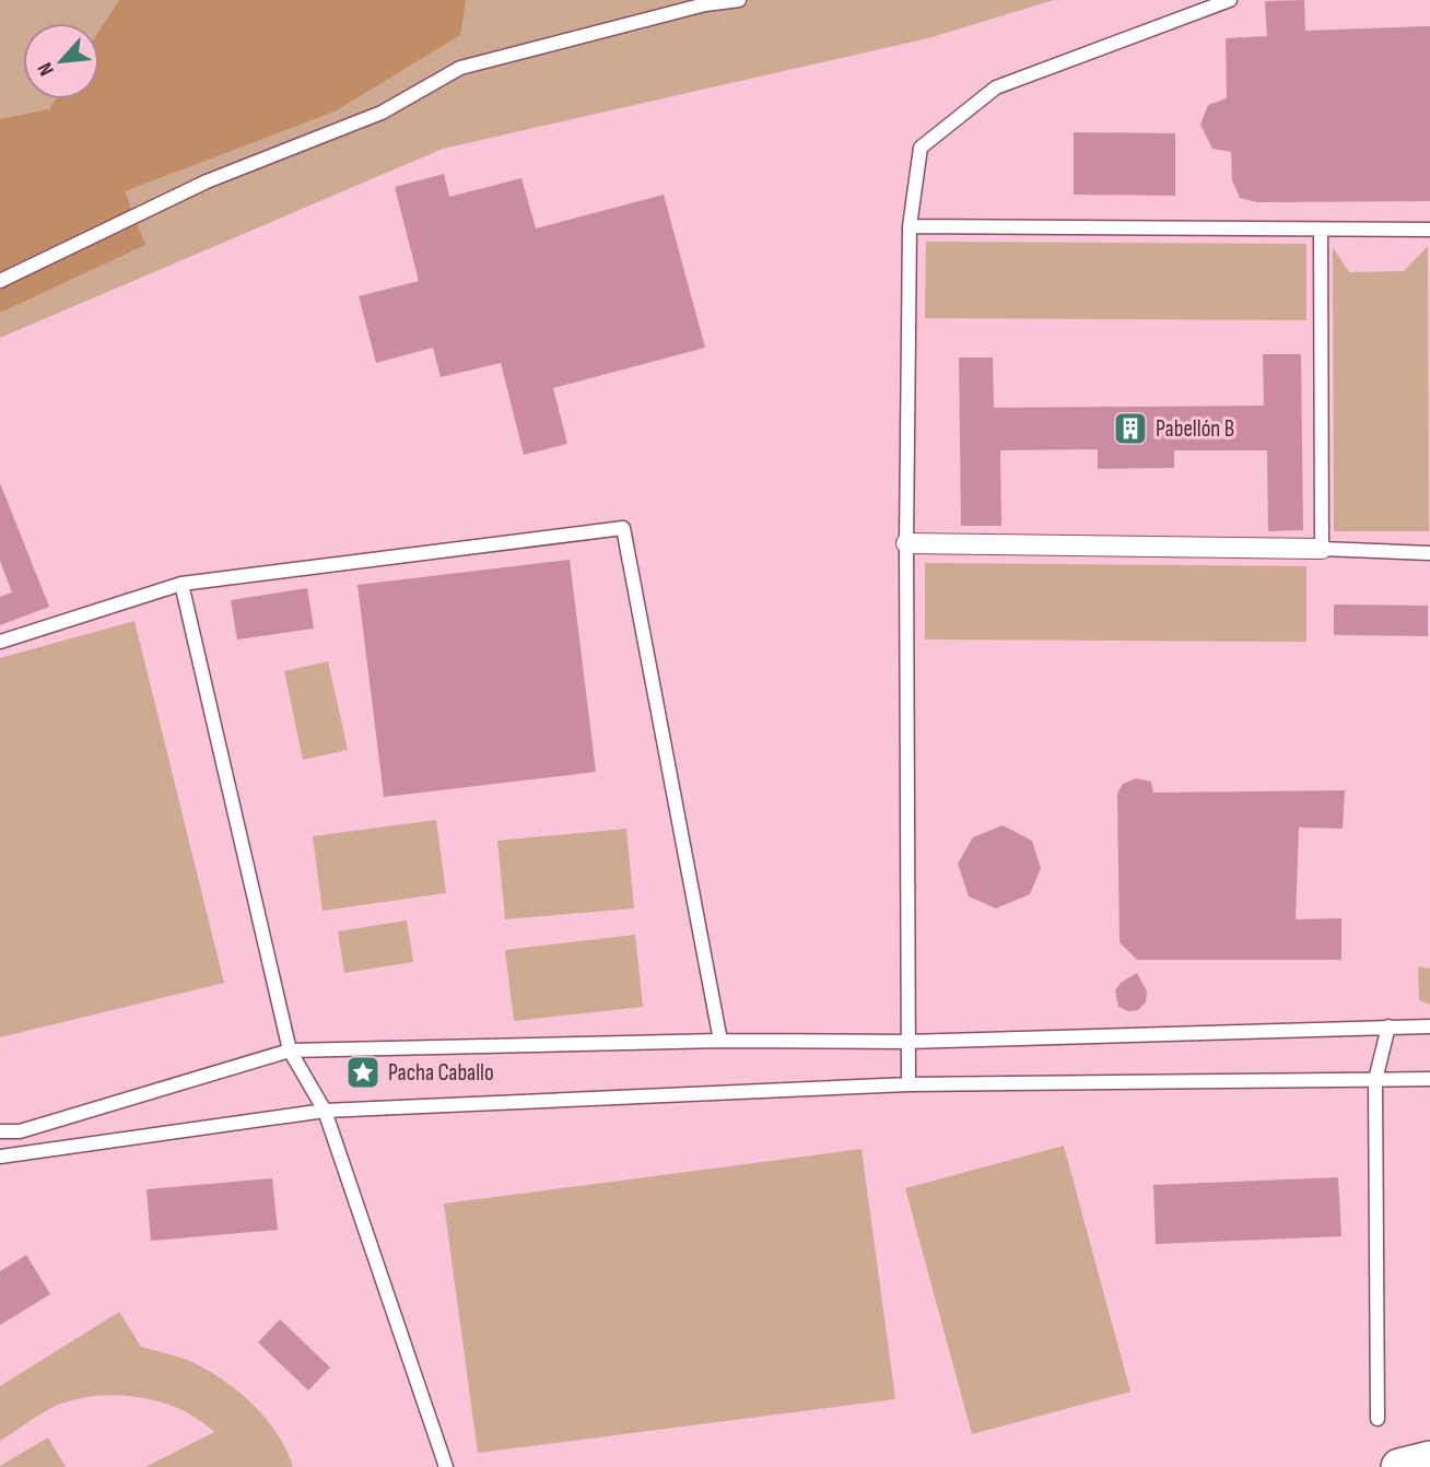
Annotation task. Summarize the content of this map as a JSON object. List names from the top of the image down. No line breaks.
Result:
{"places":{"building":["Pabellón B"],"place":["Pacha Caballo"]},"north":"bottom left"}
